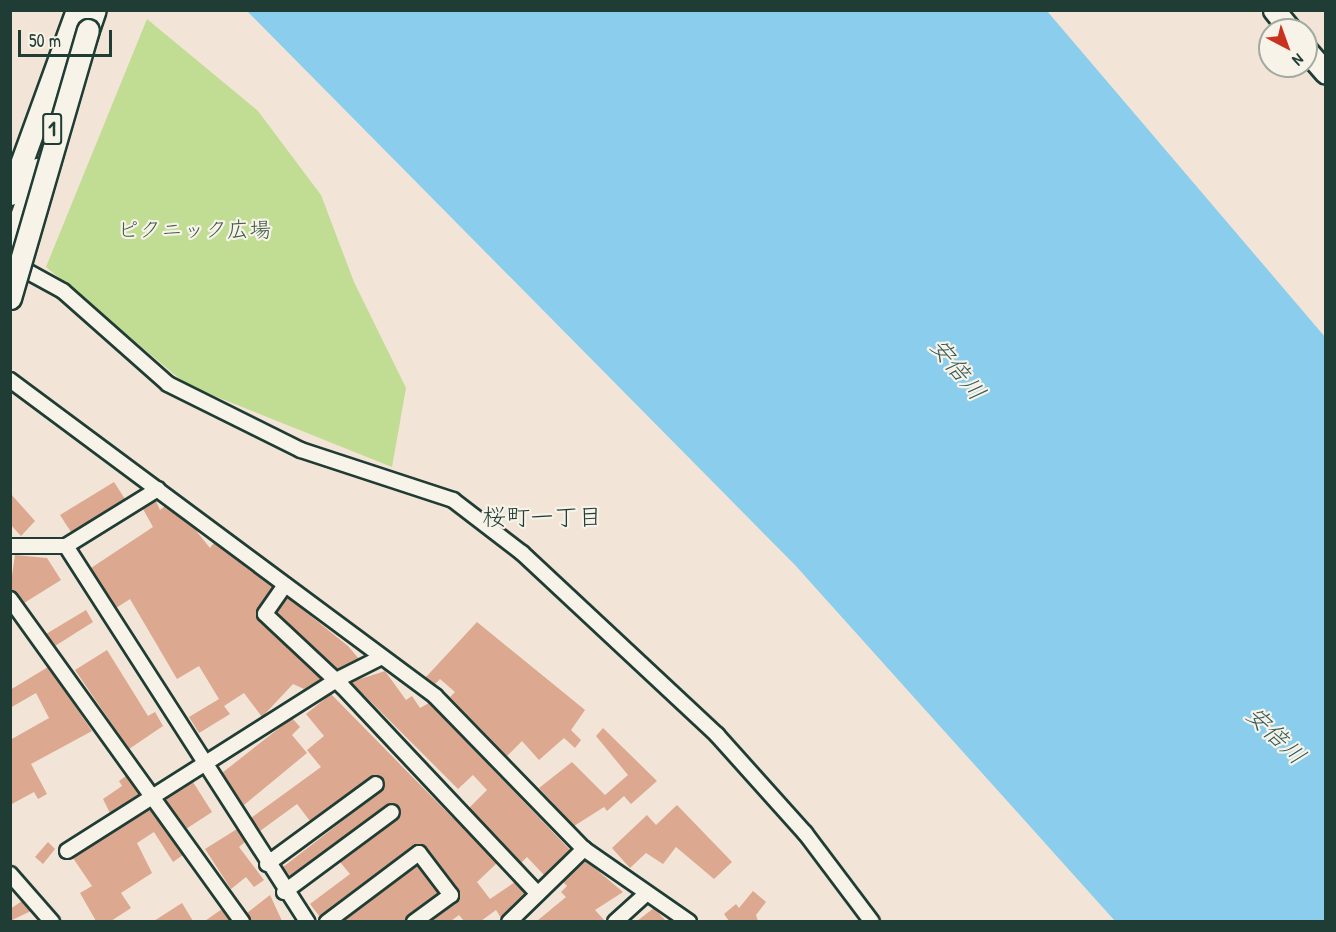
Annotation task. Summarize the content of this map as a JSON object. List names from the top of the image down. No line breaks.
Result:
{"streets":{"main road":["1"]},"districts":["桜町一丁目"],"water":["安倍川"],"parks":["ピクニック広場"],"scale_bar":"50 m","north":"bottom right"}
